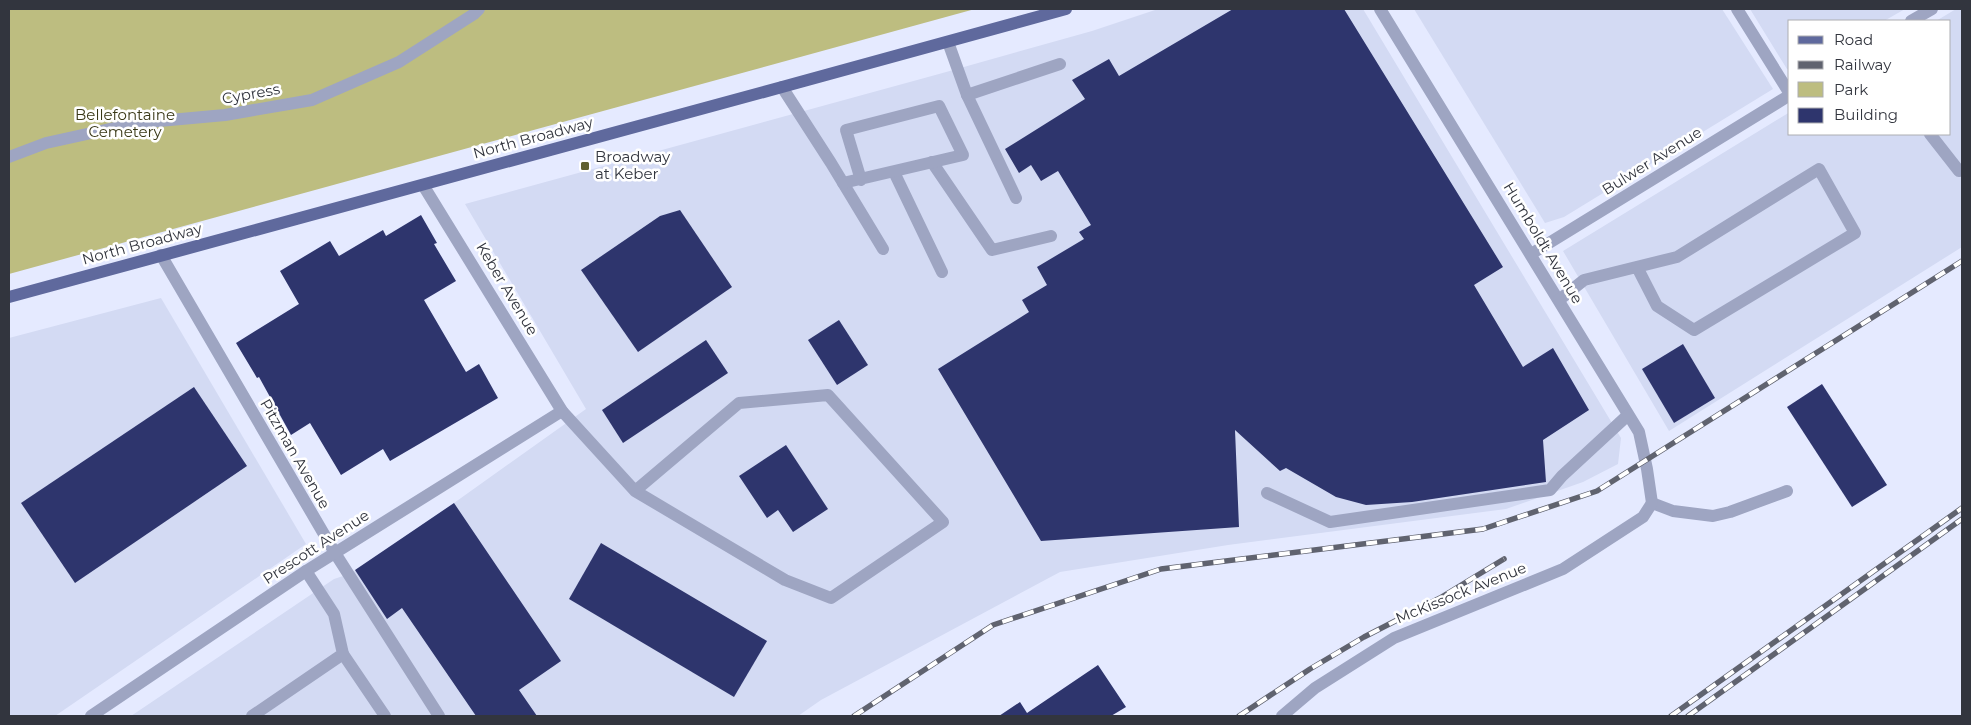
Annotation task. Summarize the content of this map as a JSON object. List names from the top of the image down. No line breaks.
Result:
{"streets":{"main road":["North Broadway"],"street":["Cypress","Bulwer Avenue","Humboldt Avenue","Keber Avenue","Pitzman Avenue","Prescott Avenue","McKissock Avenue"]},"crossings":[["North Broadway","Keber Avenue"],["North Broadway","Pitzman Avenue"],["Bulwer Avenue","Humboldt Avenue"],["Humboldt Avenue","McKissock Avenue"],["Keber Avenue","Prescott Avenue"],["Pitzman Avenue","Prescott Avenue"]],"parks":["Bellefontaine Cemetery"],"places":{"transit":["Broadway at Keber"]},"legend":["Road","Railway","Park","Building"]}
